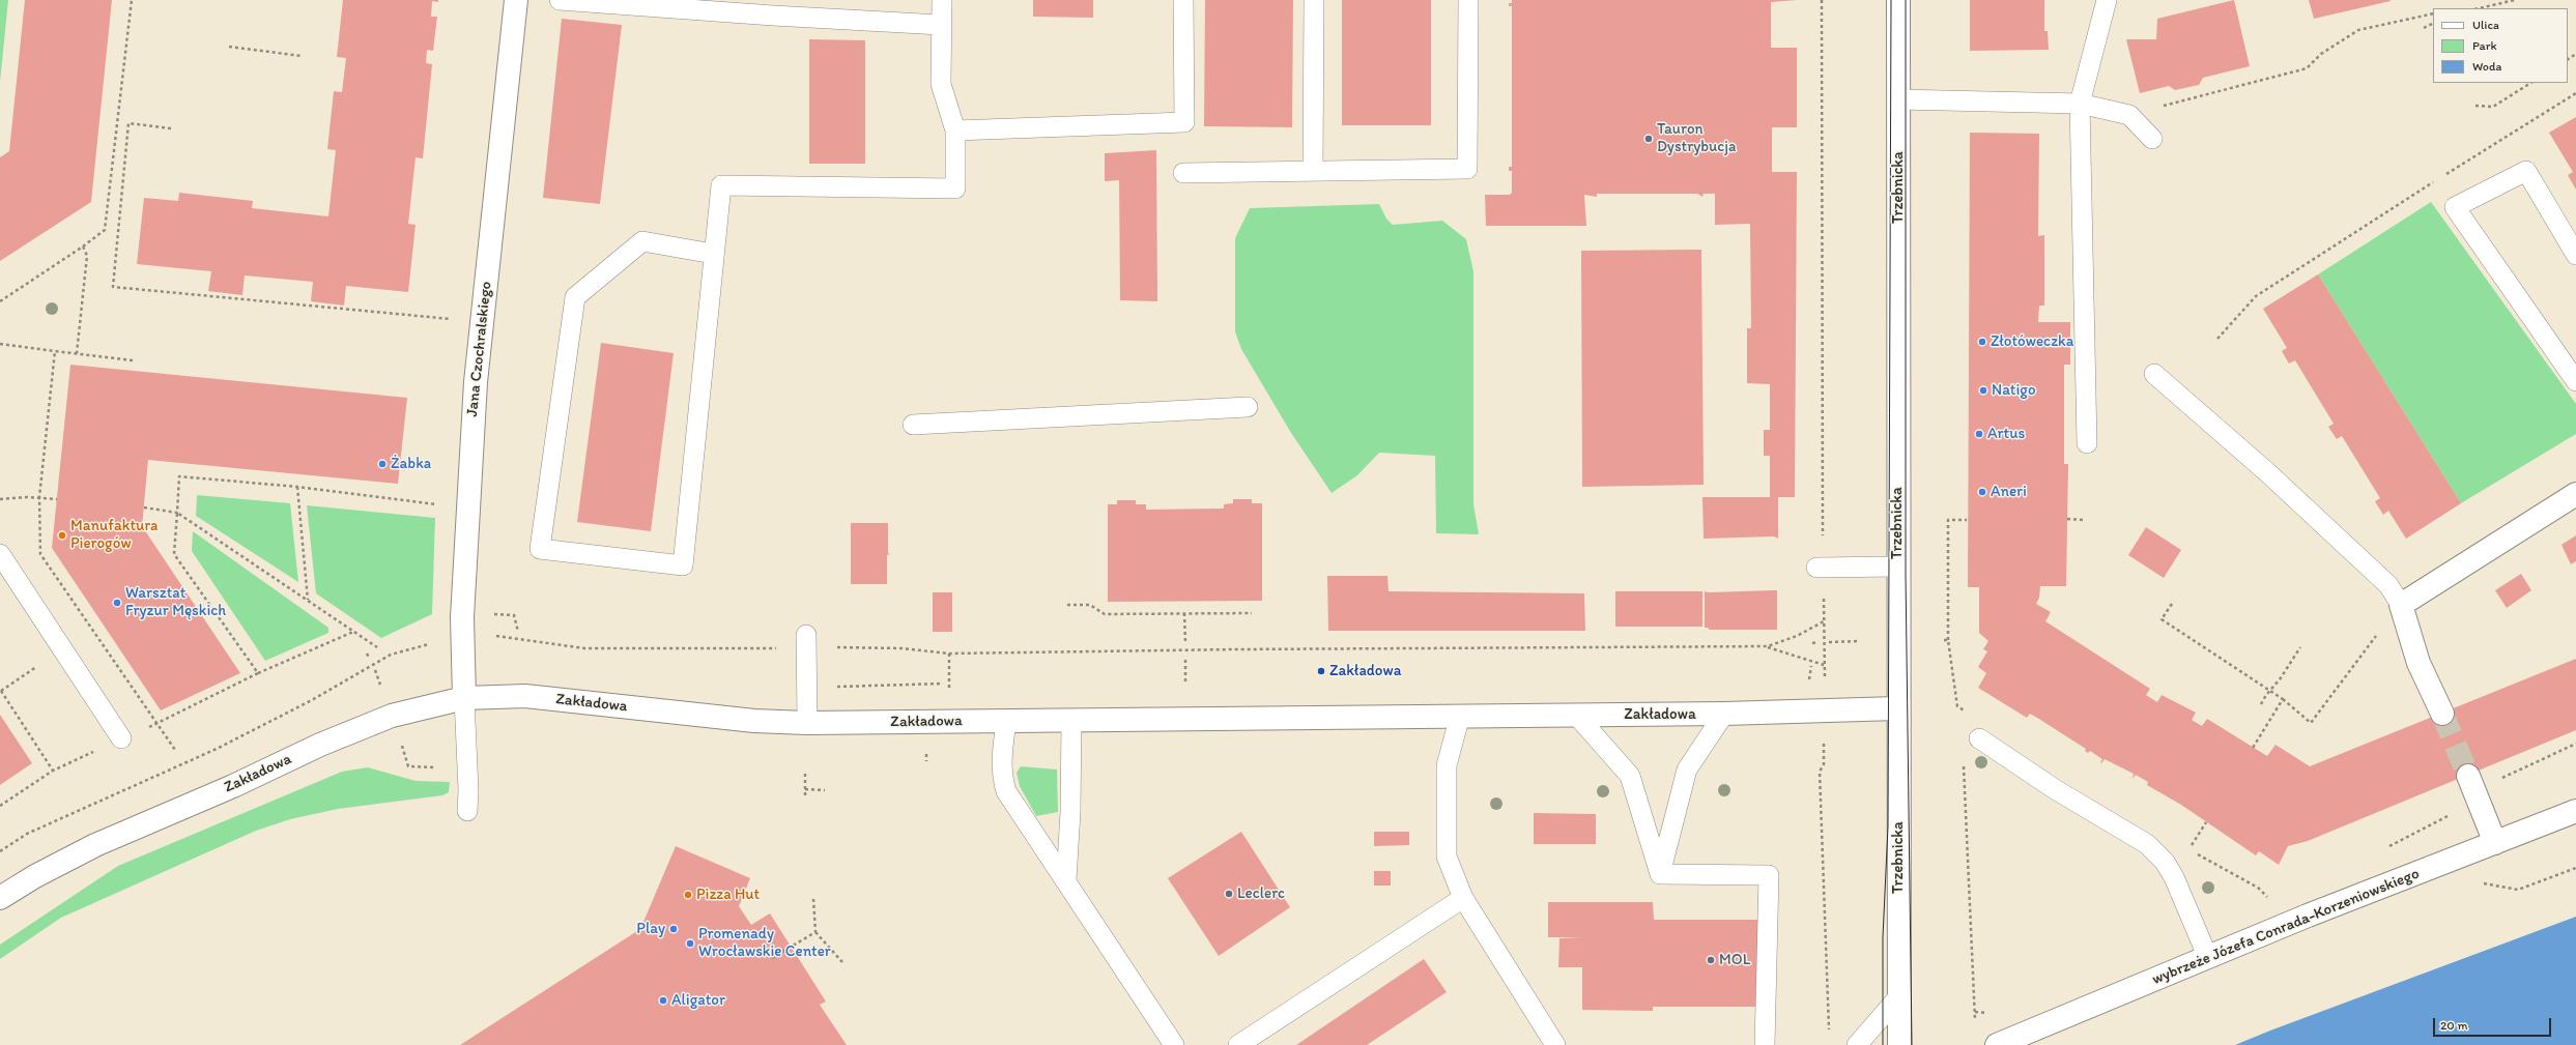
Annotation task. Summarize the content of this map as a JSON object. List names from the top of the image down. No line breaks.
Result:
{"streets":{"street":["Trzebnicka","Jana Czochralskiego","Zakładowa","wybrzeże Józefa Conrada-Korzeniowskiego"]},"crossings":[["Trzebnicka","Zakładowa"],["Jana Czochralskiego","Zakładowa"]],"places":["Tauron Dystrybucja","Złotóweczka","Natigo","Artus","Żabka","Aneri","Manufaktura Pierogów","Warsztat Fryzur Męskich","Zakładowa","Leclerc","Pizza Hut","Play","Promenady Wrocławskie Center","MOL","Aligator"],"legend":["Ulica","Park","Woda"],"scale_bar":"20 m"}
